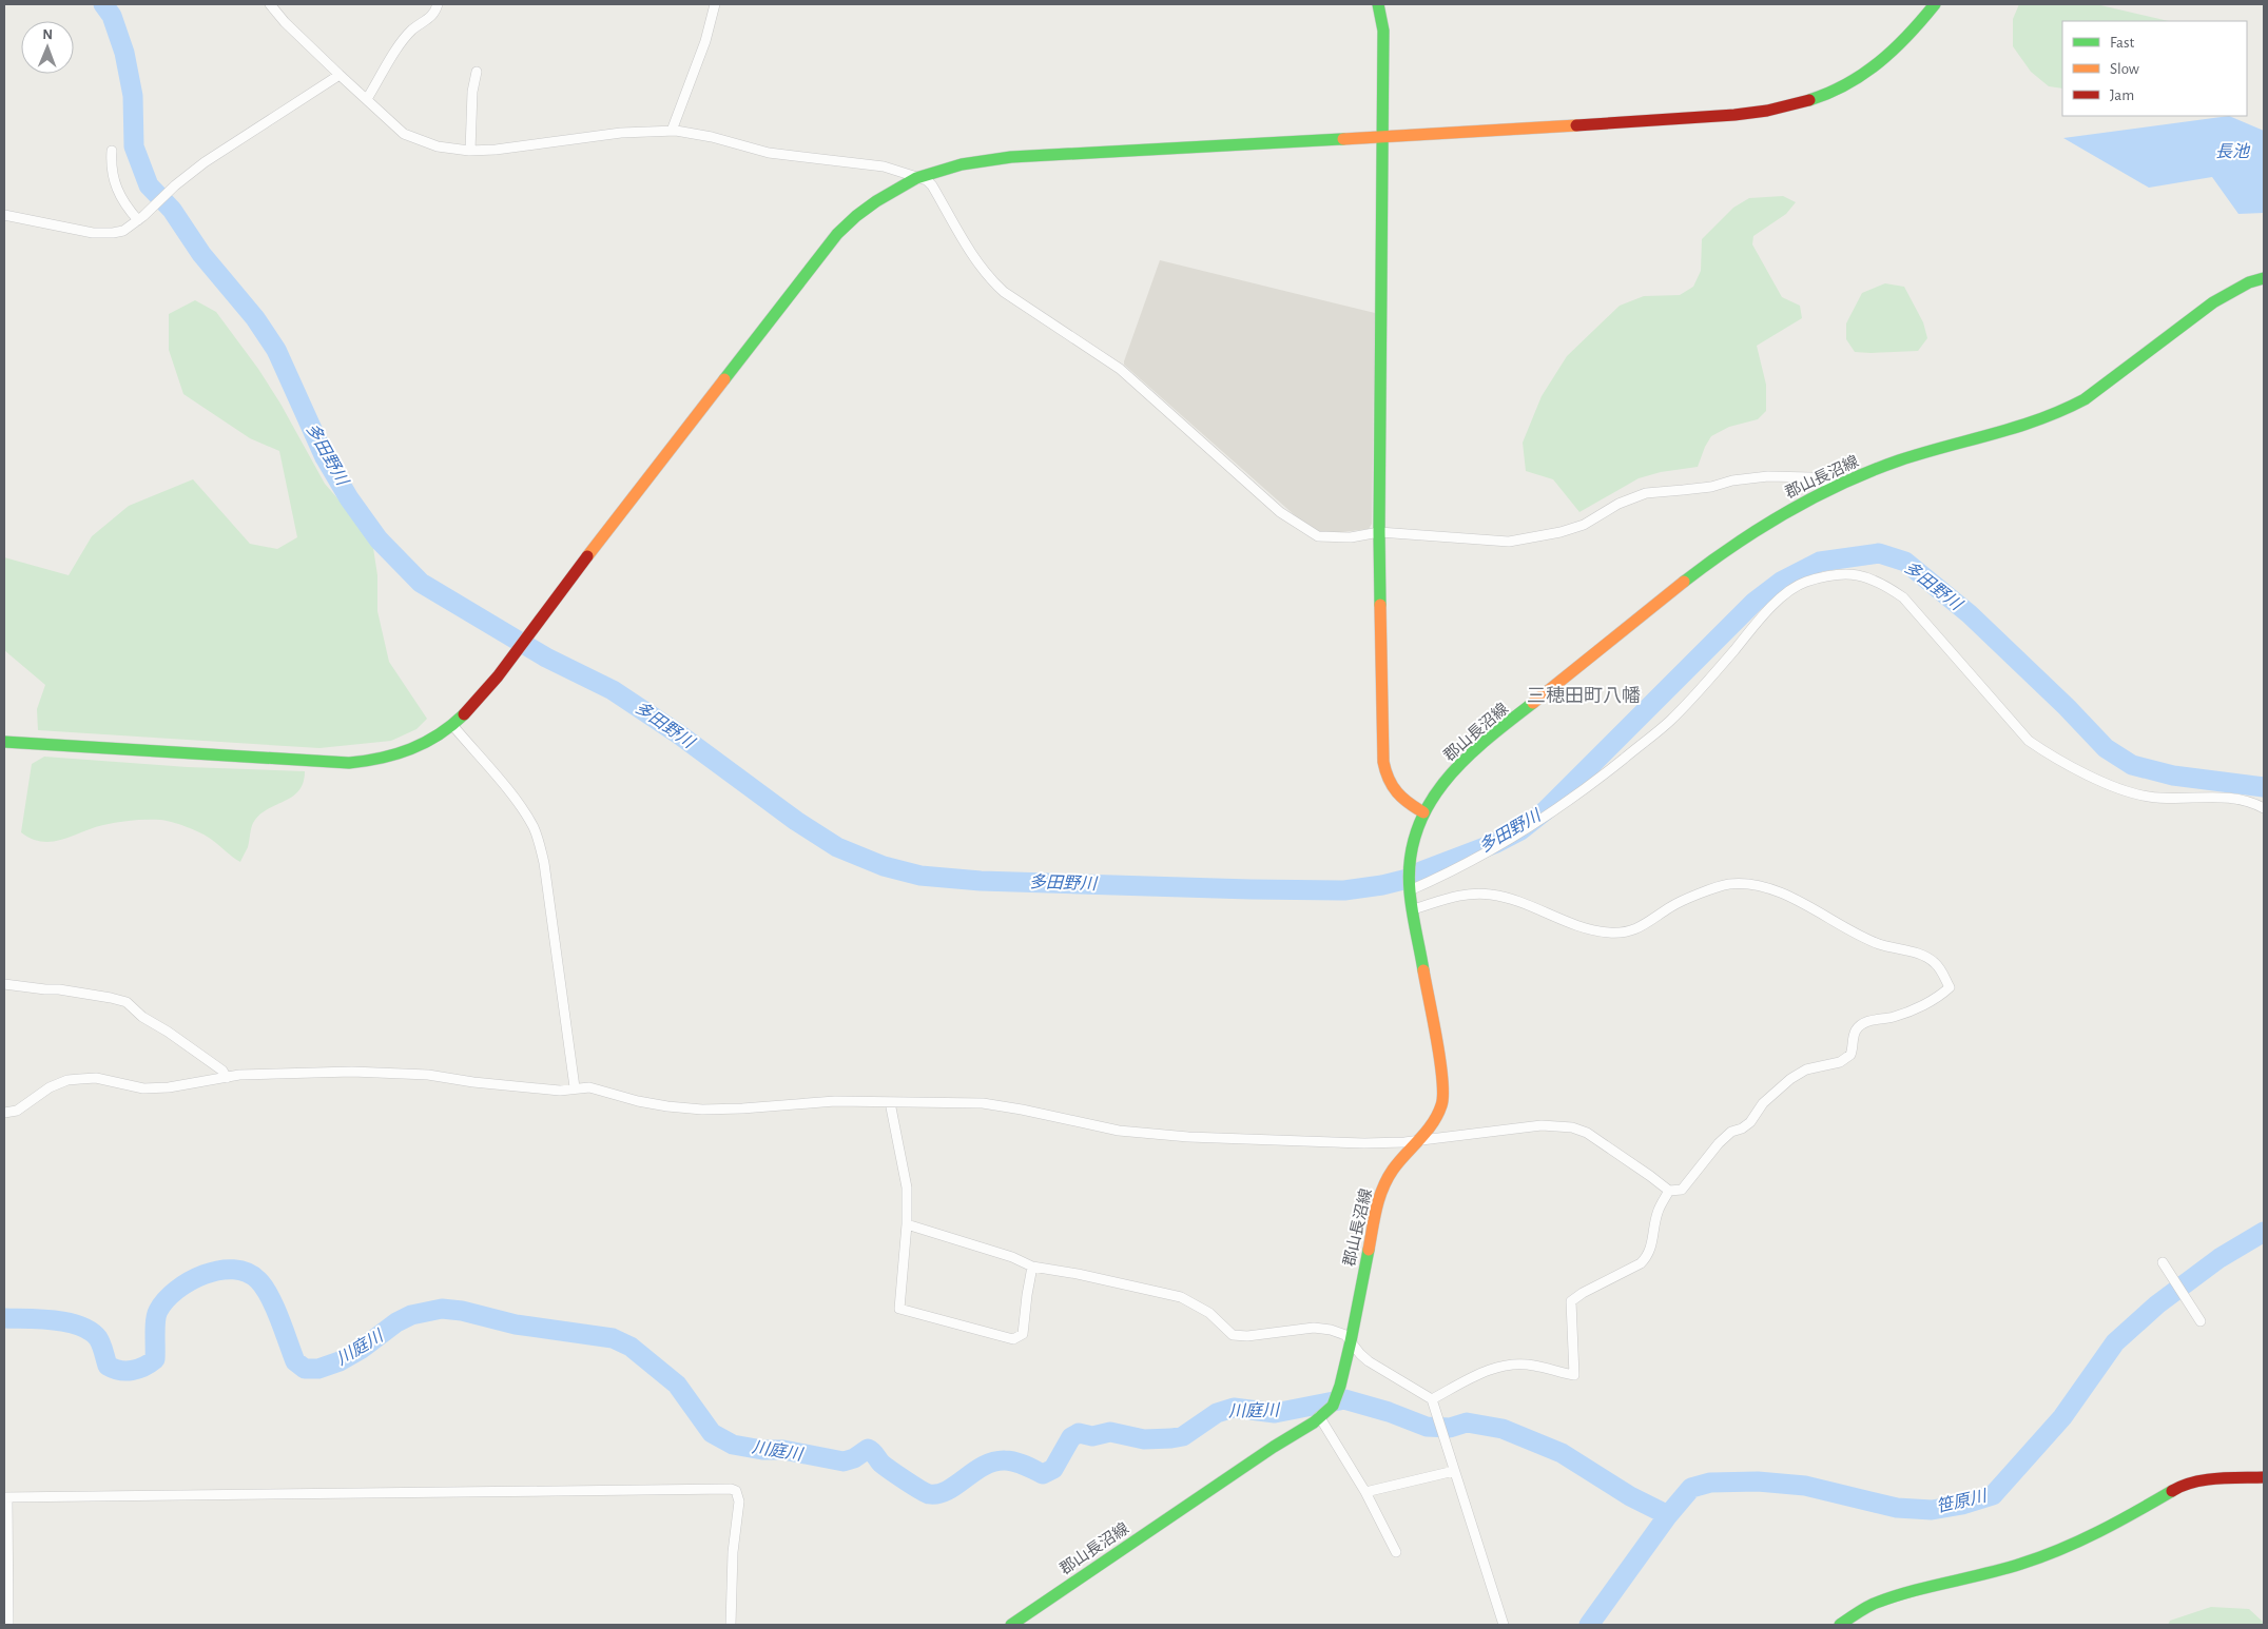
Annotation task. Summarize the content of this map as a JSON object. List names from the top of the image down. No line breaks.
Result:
{"streets":{"street":["郡山長沼線"]},"districts":["三穂田町八幡"],"water":["長池","多田野川","川庭川","笹原川"],"legend":["Fast","Slow","Jam"],"north":"top"}
